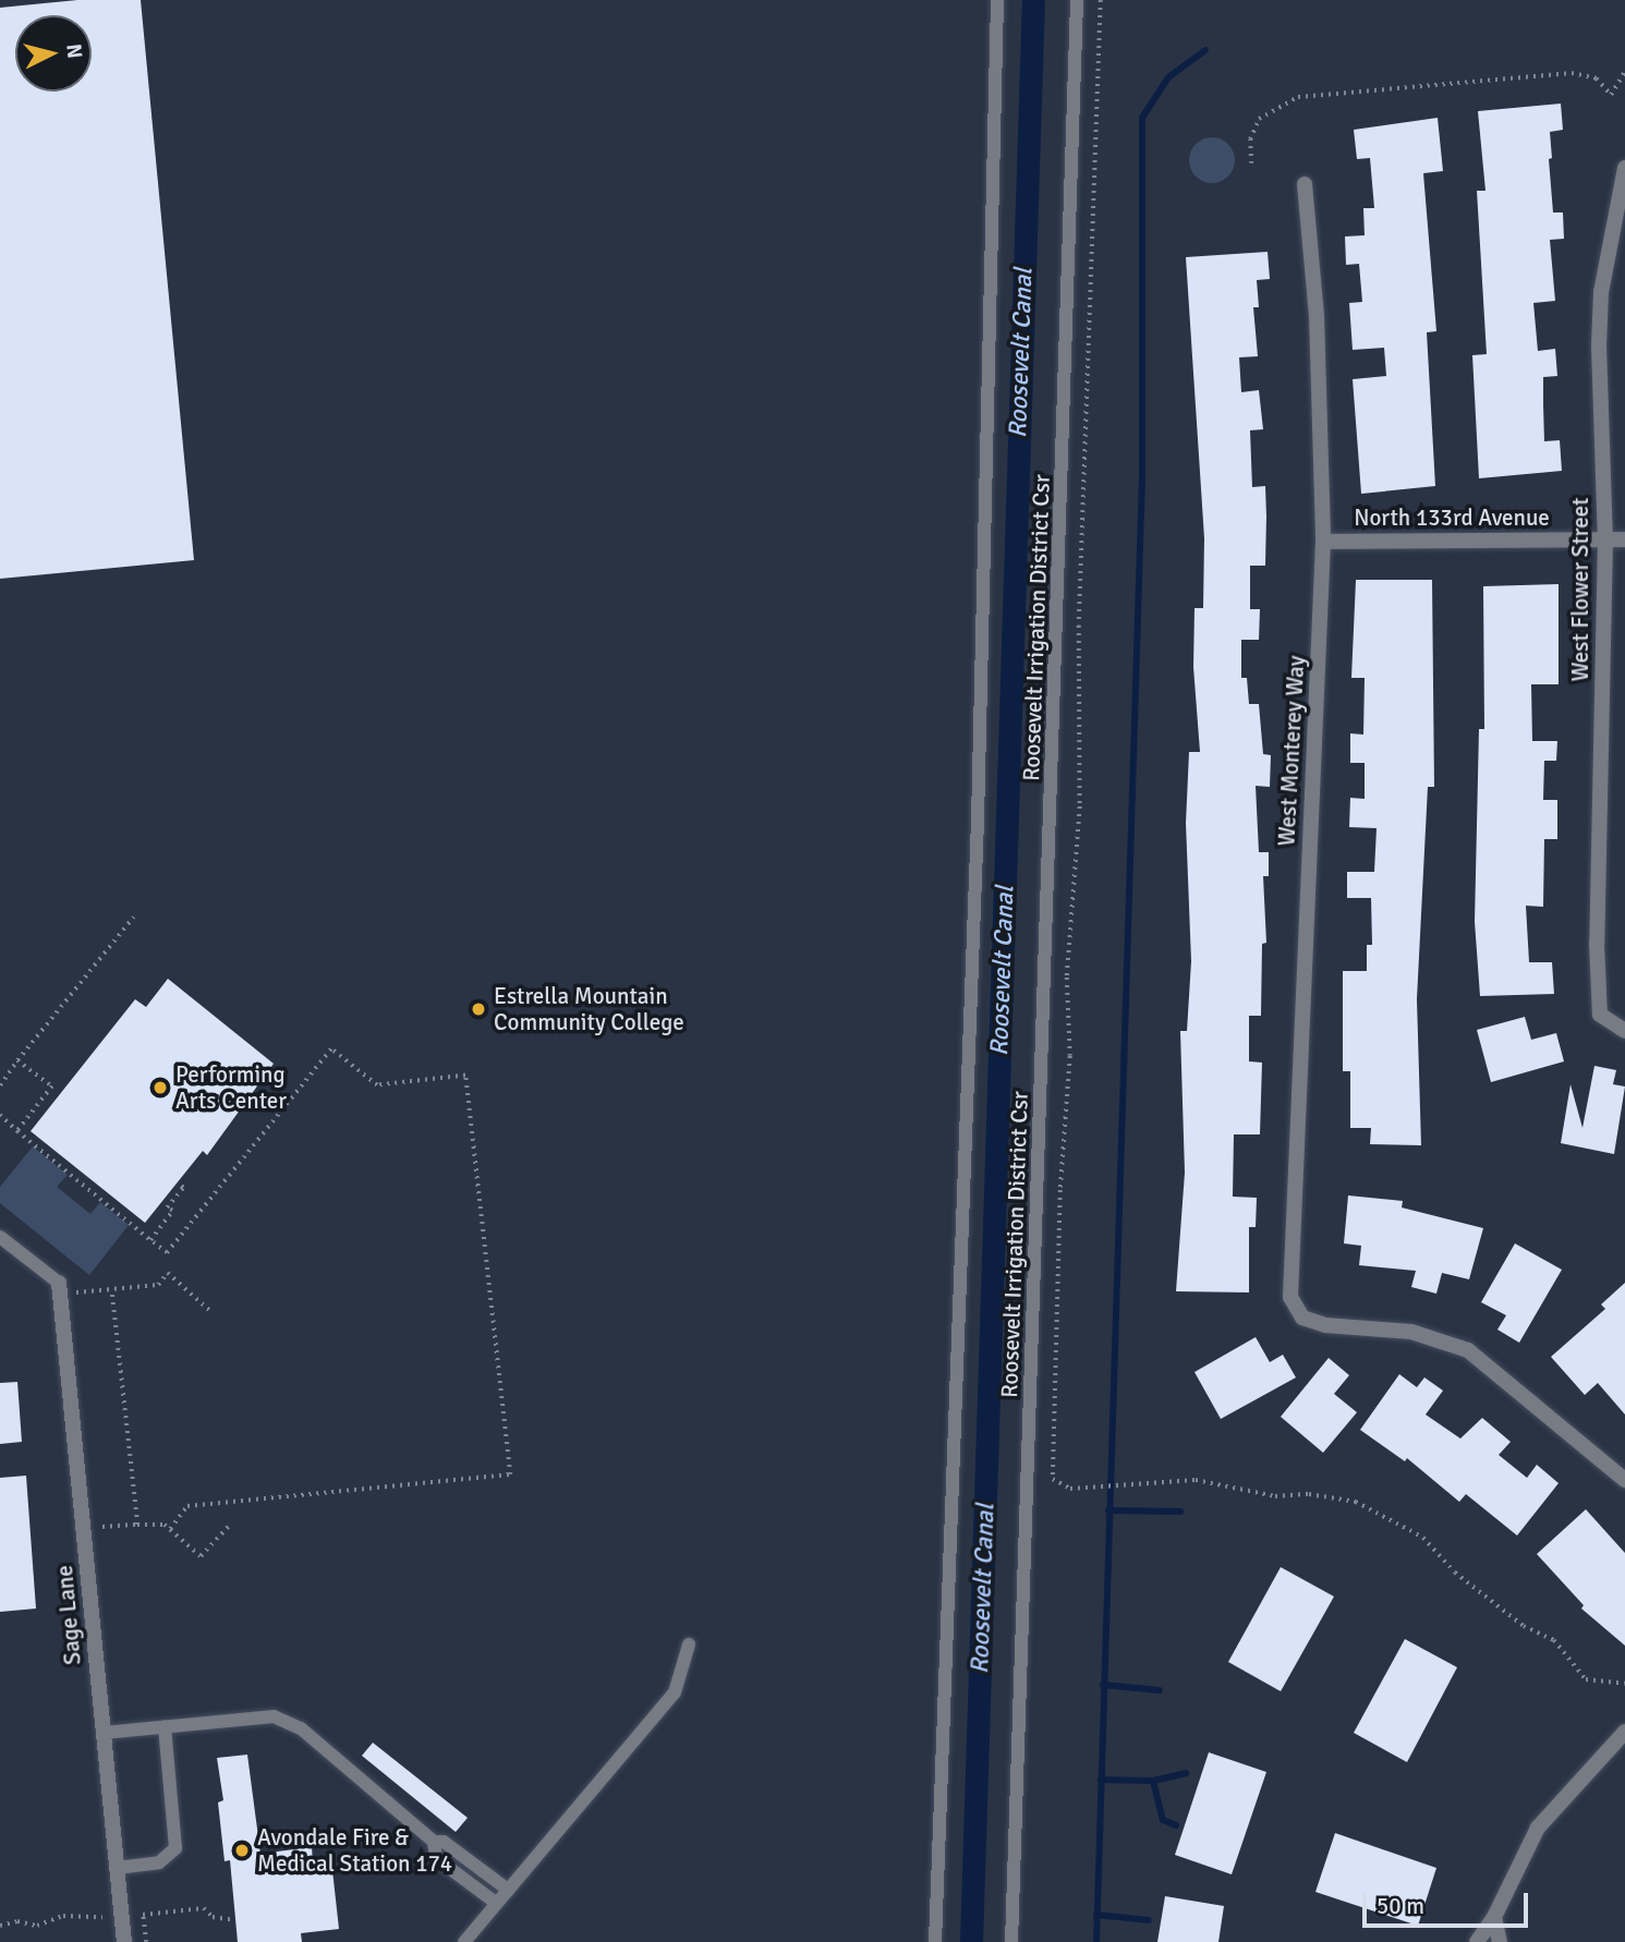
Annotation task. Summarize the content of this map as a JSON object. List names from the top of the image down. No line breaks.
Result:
{"streets":{"street":["North 133rd Avenue","West Flower Street","West Monterey Way","Sage Lane"],"lane":["Roosevelt Irrigation District Csr"]},"crossings":[["North 133rd Avenue","West Flower Street"],["North 133rd Avenue","West Monterey Way"]],"water":["Roosevelt Canal"],"places":["Estrella Mountain Community College","Performing Arts Center","Avondale Fire & Medical Station 174"],"scale_bar":"50 m","north":"right"}
